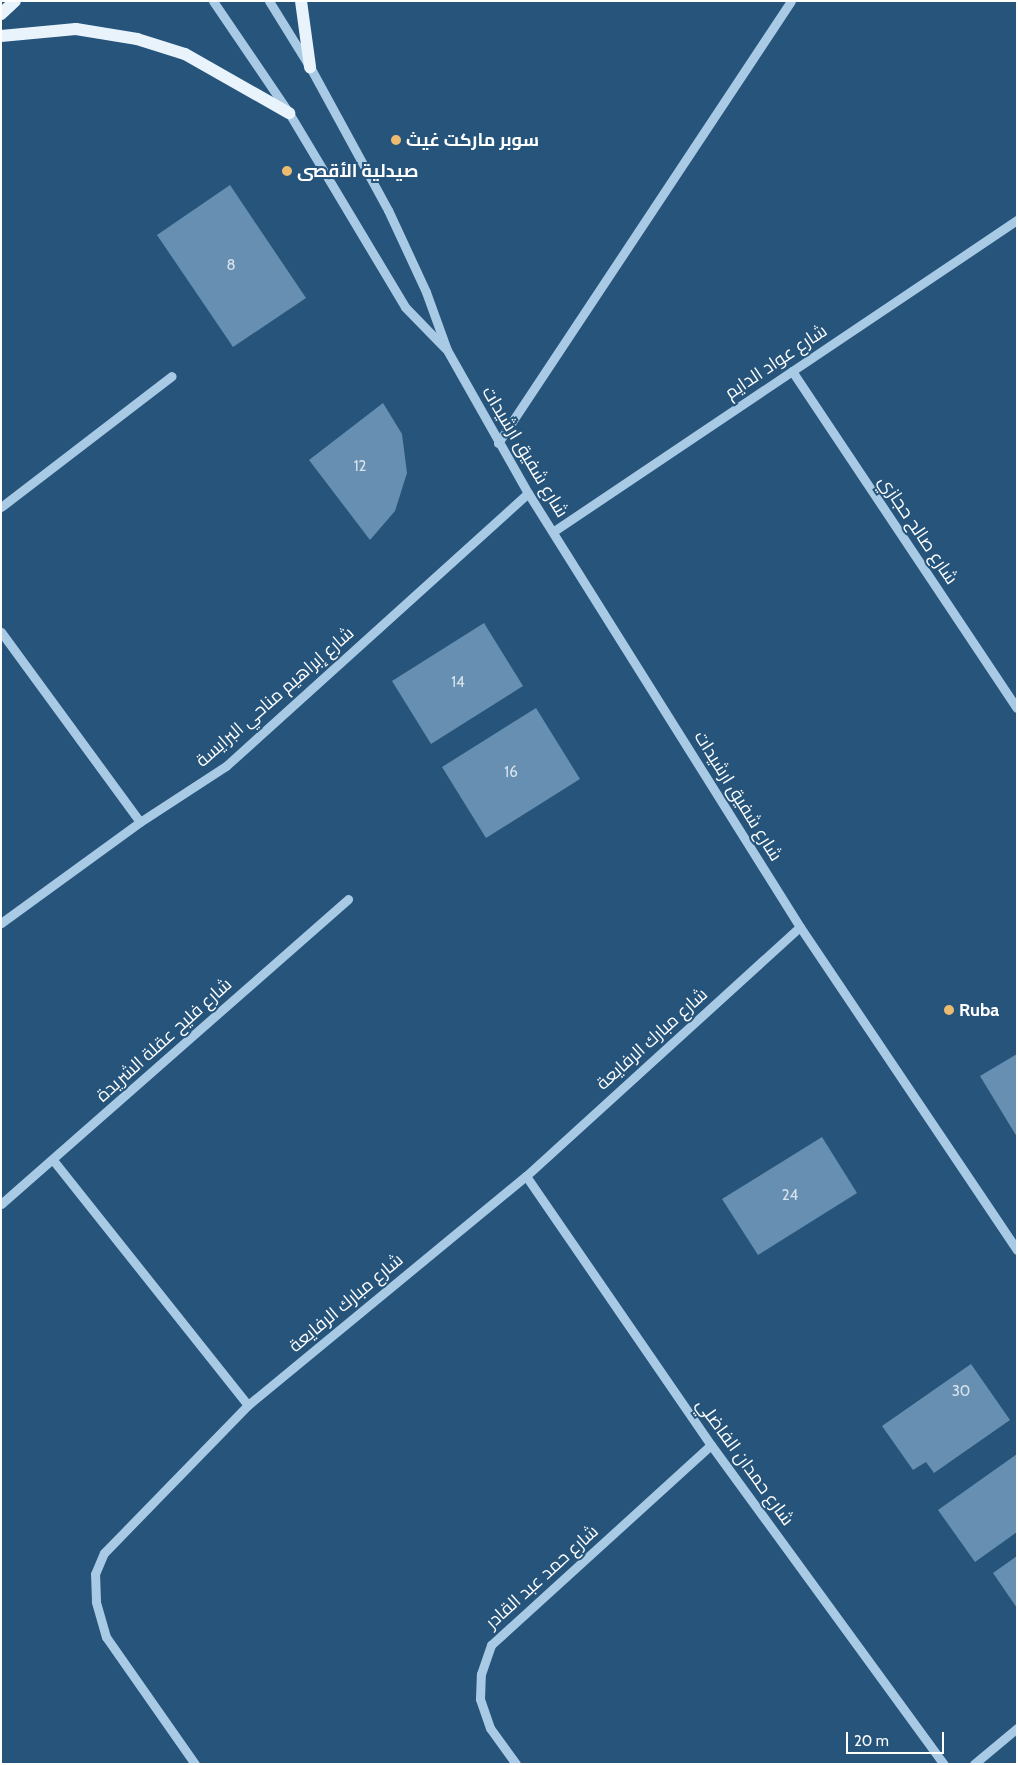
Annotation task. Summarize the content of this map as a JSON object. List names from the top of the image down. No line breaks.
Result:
{"streets":{"street":["شارع عواد الدايم","شارع شفيق ارشيدات","شارع صالح حجازي","شارع إبراهيم مناحي البرايسة","شارع مبارك الرفايعة","شارع فليح عقلة الشريدة","شارع حمدان الفاضلي","شارع حمد عبد القادر"]},"crossings":[["شارع عواد الدايم","شارع شفيق ارشيدات"],["شارع عواد الدايم","شارع صالح حجازي"],["شارع شفيق ارشيدات","شارع إبراهيم مناحي البرايسة"],["شارع شفيق ارشيدات","شارع مبارك الرفايعة"],["شارع مبارك الرفايعة","شارع حمدان الفاضلي"],["شارع حمدان الفاضلي","شارع حمد عبد القادر"]],"places":["سوبر ماركت غيث","صيدلية الأقصى","Ruba"],"house_numbers":["8","12","14","16","24","30"],"scale_bar":"20 m"}
